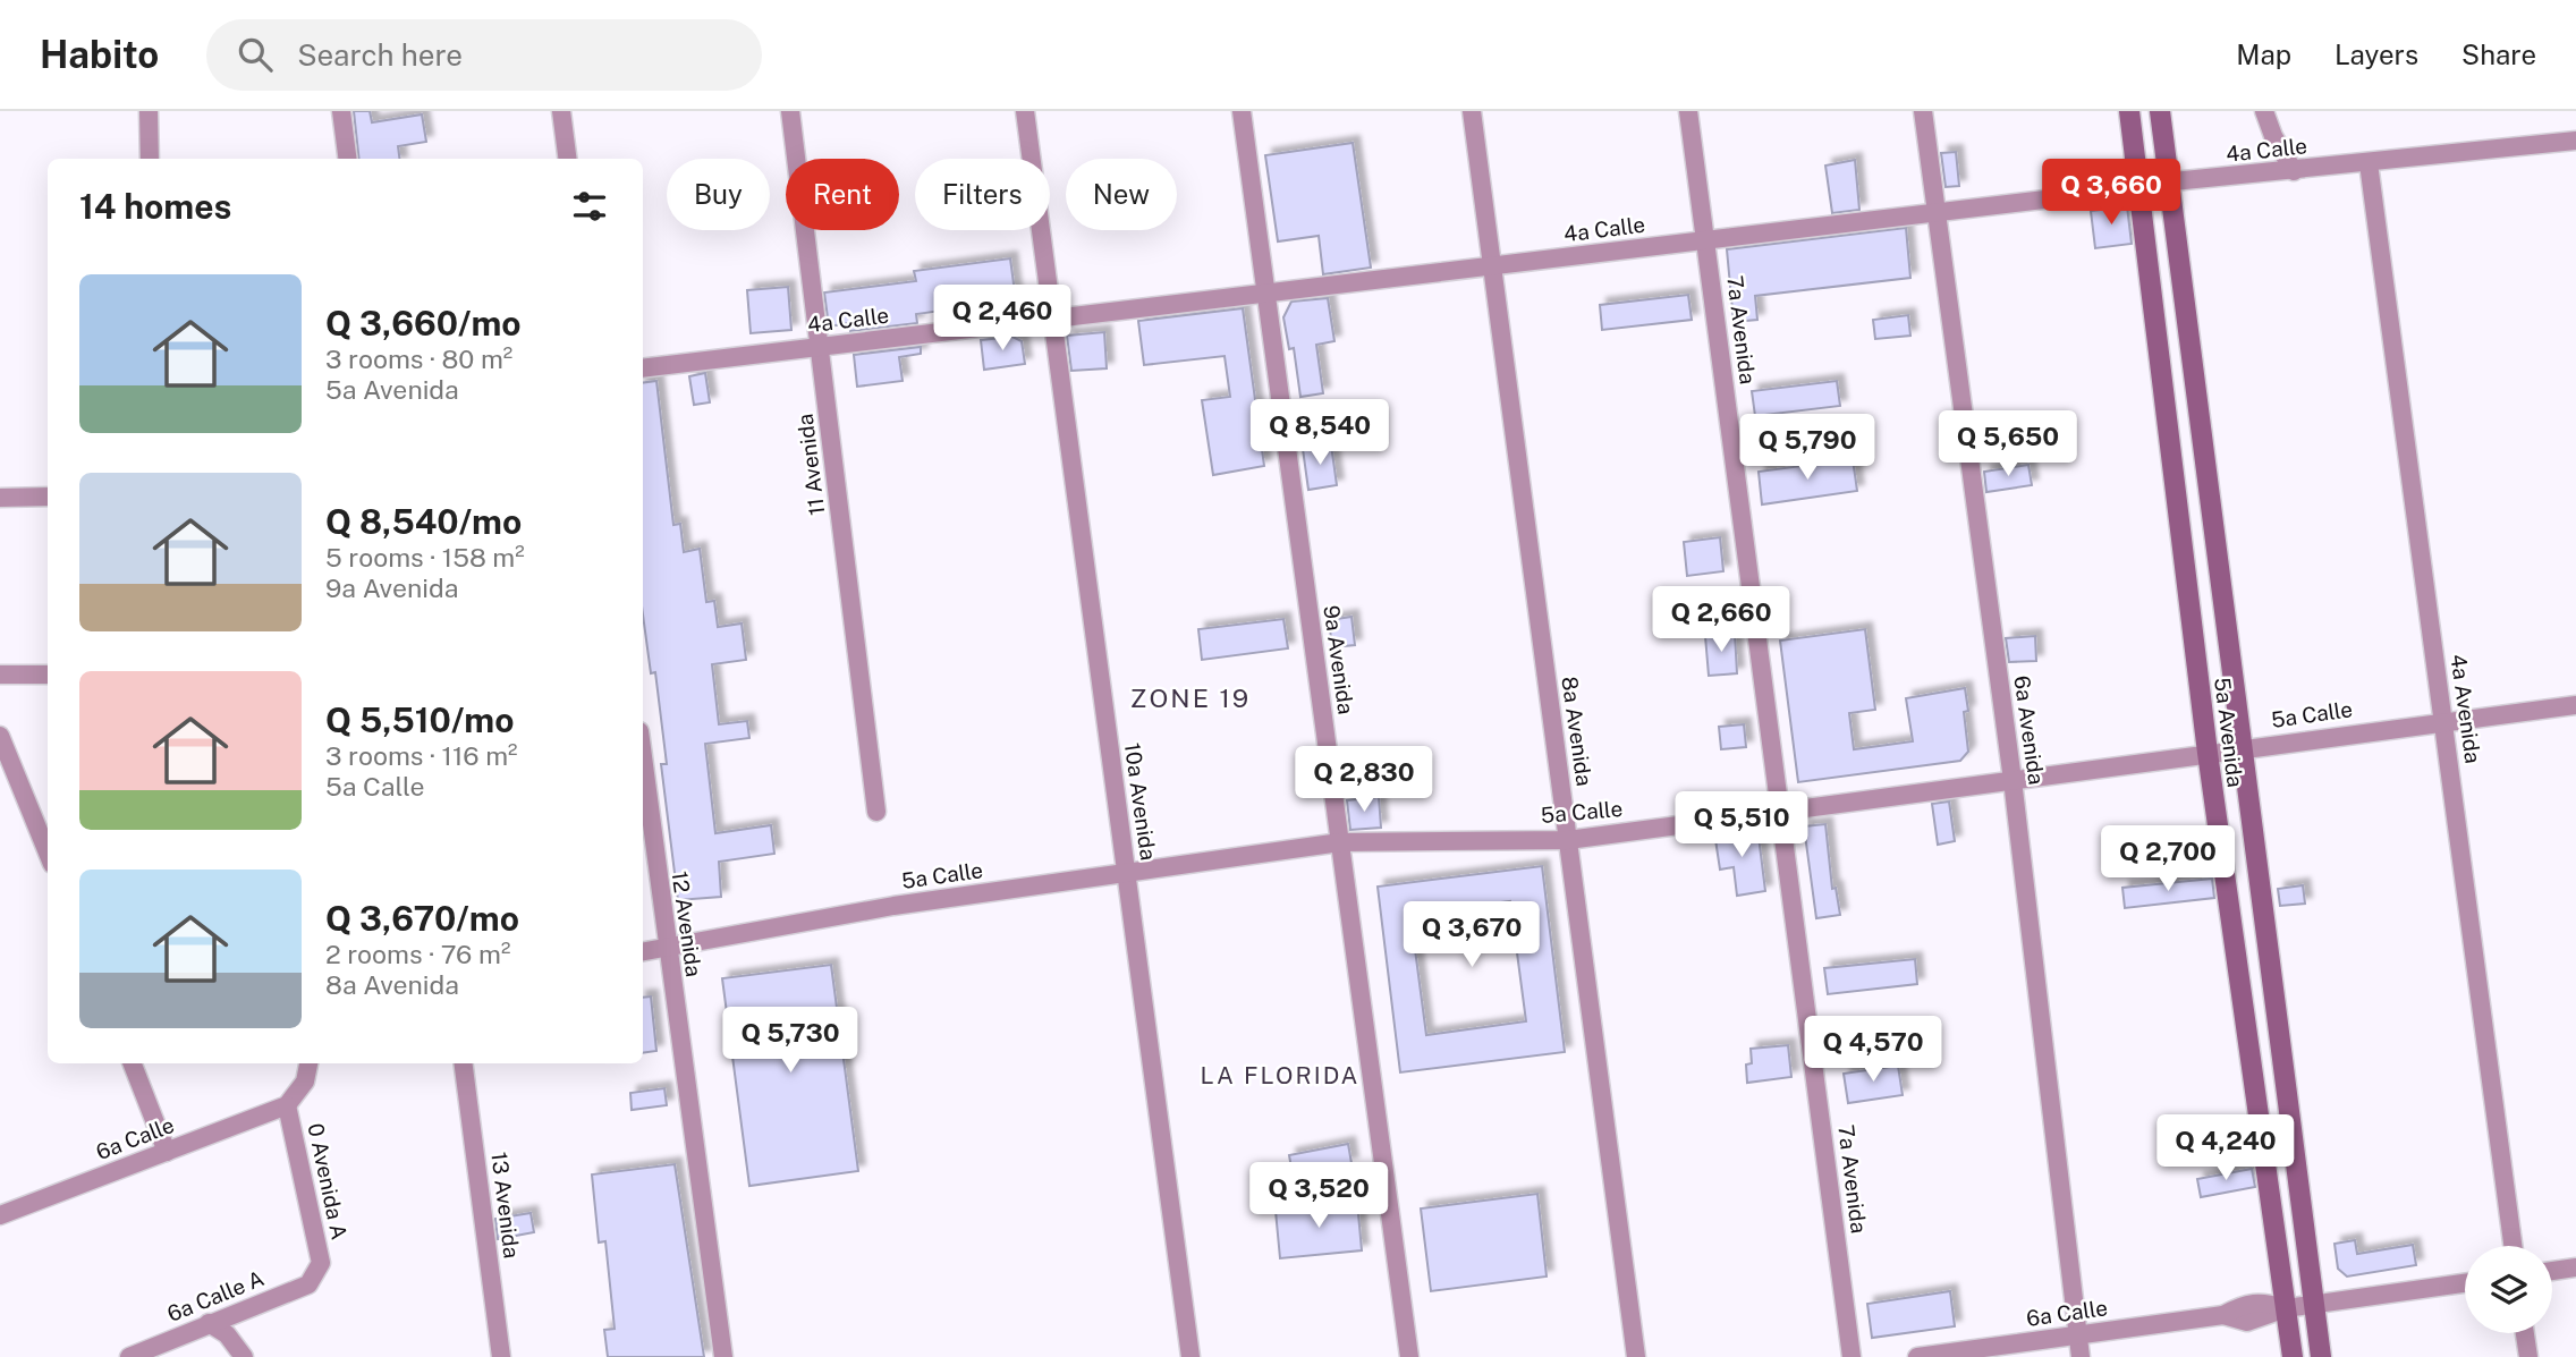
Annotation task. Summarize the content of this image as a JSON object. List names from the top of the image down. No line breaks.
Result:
{"streets":{"main road":["5a Avenida"],"street":["4a Calle","7a Avenida","11 Avenida","9a Avenida","4a Avenida","5a Calle","6a Avenida","8a Avenida","10a Avenida","12 Avenida","6a Calle","0 Avenida A","13 Avenida","6a Calle A"]},"crossings":[["4a Calle","7a Avenida"],["4a Calle","11 Avenida"],["4a Calle","9a Avenida"],["4a Calle","4a Avenida"],["4a Calle","6a Avenida"],["4a Calle","8a Avenida"],["4a Calle","5a Avenida"],["4a Calle","10a Avenida"],["7a Avenida","5a Calle"],["9a Avenida","5a Calle"],["4a Avenida","5a Calle"],["5a Calle","6a Avenida"],["5a Calle","8a Avenida"],["5a Calle","5a Avenida"],["5a Calle","10a Avenida"],["5a Calle","12 Avenida"],["6a Avenida","6a Calle"],["5a Avenida","6a Calle"],["6a Calle","0 Avenida A"],["0 Avenida A","6a Calle A"]],"districts":["ZONE 19","LA FLORIDA"],"page":{"header":"Habito","search":"Search here","nav":["Map","Layers","Share"],"price":["Q 3,660","Q 2,460","Q 8,540","Q 5,650","Q 5,790","Q 2,660","Q 2,830","Q 5,510","Q 2,700","Q 3,670","Q 5,730","Q 4,570","Q 4,240","Q 3,520"],"chip":["Buy","Rent","Filters","New"],"heading":"14 homes","list":[{"name":"Q 3,660/mo","note":"3 rooms · 80 m² · 5a Avenida"},{"name":"Q 8,540/mo","note":"5 rooms · 158 m² · 9a Avenida"},{"name":"Q 5,510/mo","note":"3 rooms · 116 m² · 5a Calle"},{"name":"Q 3,670/mo","note":"2 rooms · 76 m² · 8a Avenida"}]}}
